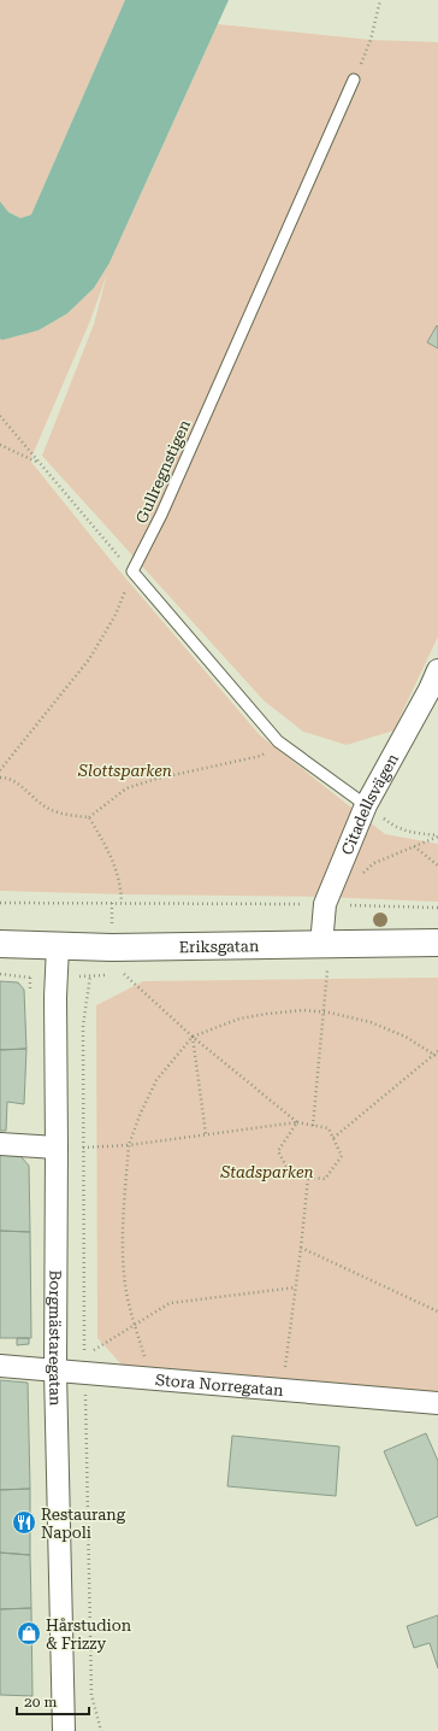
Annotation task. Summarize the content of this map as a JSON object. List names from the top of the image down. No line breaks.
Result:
{"streets":{"street":["Citadellsvägen","Eriksgatan","Borgmästaregatan","Stora Norregatan"],"lane":["Gullregnstigen"]},"crossings":[["Citadellsvägen","Eriksgatan"],["Eriksgatan","Borgmästaregatan"],["Borgmästaregatan","Stora Norregatan"]],"parks":["Slottsparken","Stadsparken"],"places":{"restaurant":["Restaurang Napoli"],"shop":["Hårstudion & Frizzy"]},"scale_bar":"20 m"}
